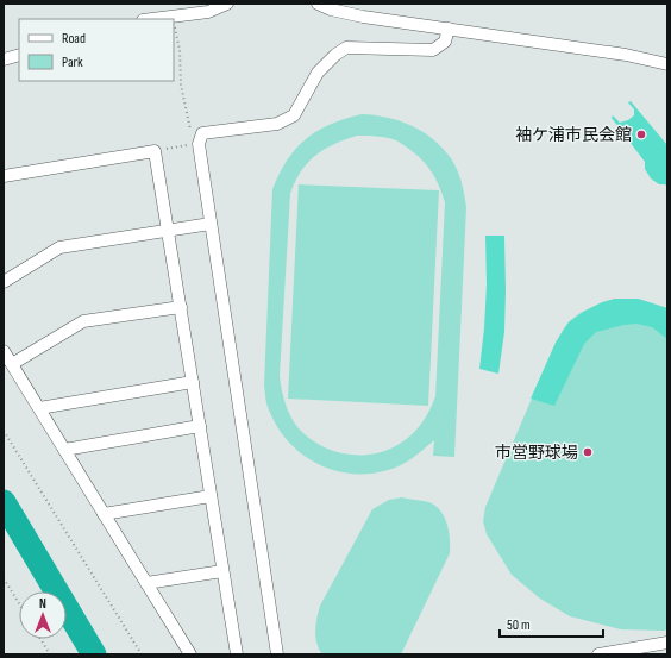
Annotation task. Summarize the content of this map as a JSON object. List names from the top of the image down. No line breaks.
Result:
{"places":["袖ケ浦市民会館","市営野球場"],"legend":["Road","Park"],"scale_bar":"50 m","north":"top"}
